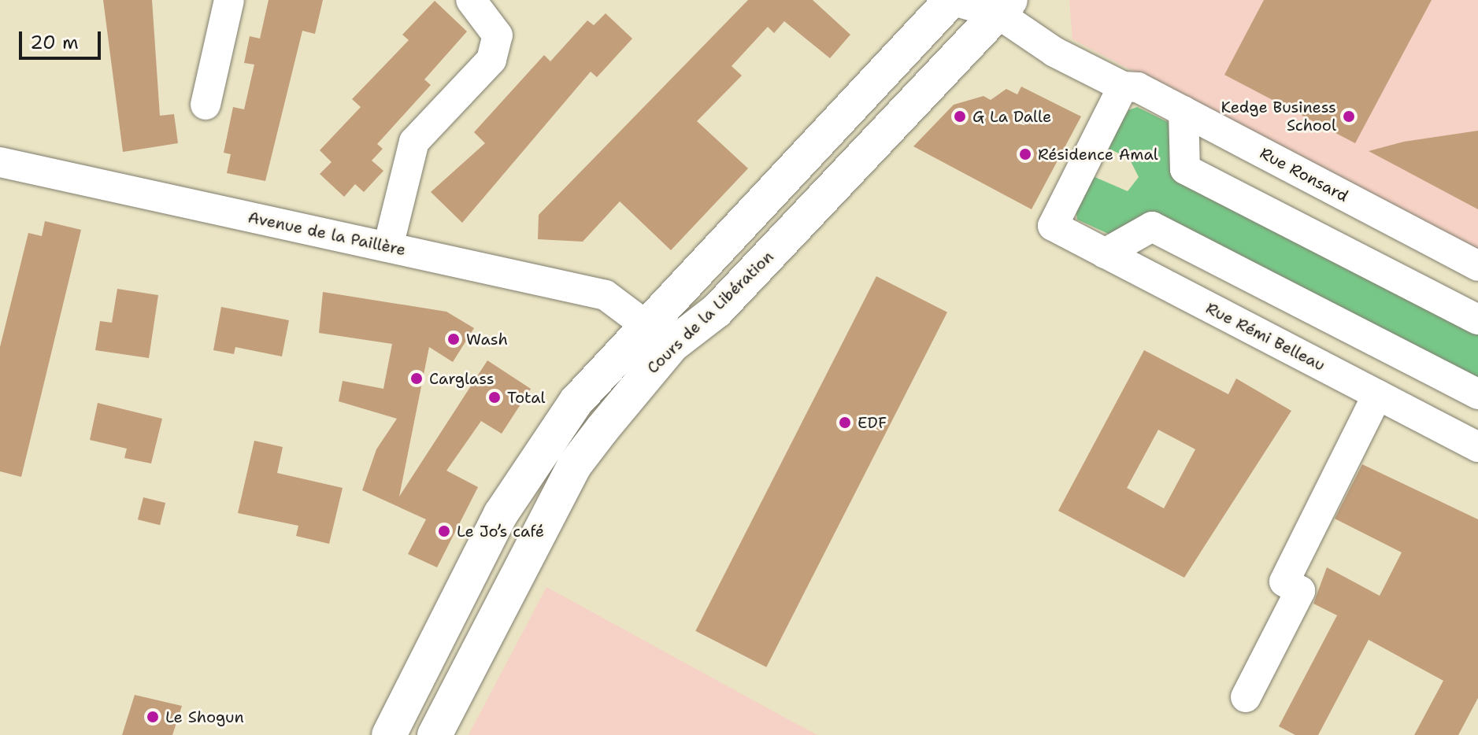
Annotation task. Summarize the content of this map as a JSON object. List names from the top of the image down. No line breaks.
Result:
{"streets":{"main road":["Cours de la Libération"],"street":["Rue Ronsard","Avenue de la Paillère","Rue Rémi Belleau"]},"crossings":[["Rue Ronsard","Cours de la Libération"],["Rue Ronsard","Rue Rémi Belleau"],["Avenue de la Paillère","Cours de la Libération"]],"places":["G La Dalle","Kedge Business School","Résidence Amal","Wash","Carglass","Total","EDF","Le Jo’s café","Le Shogun"],"scale_bar":"20 m"}
